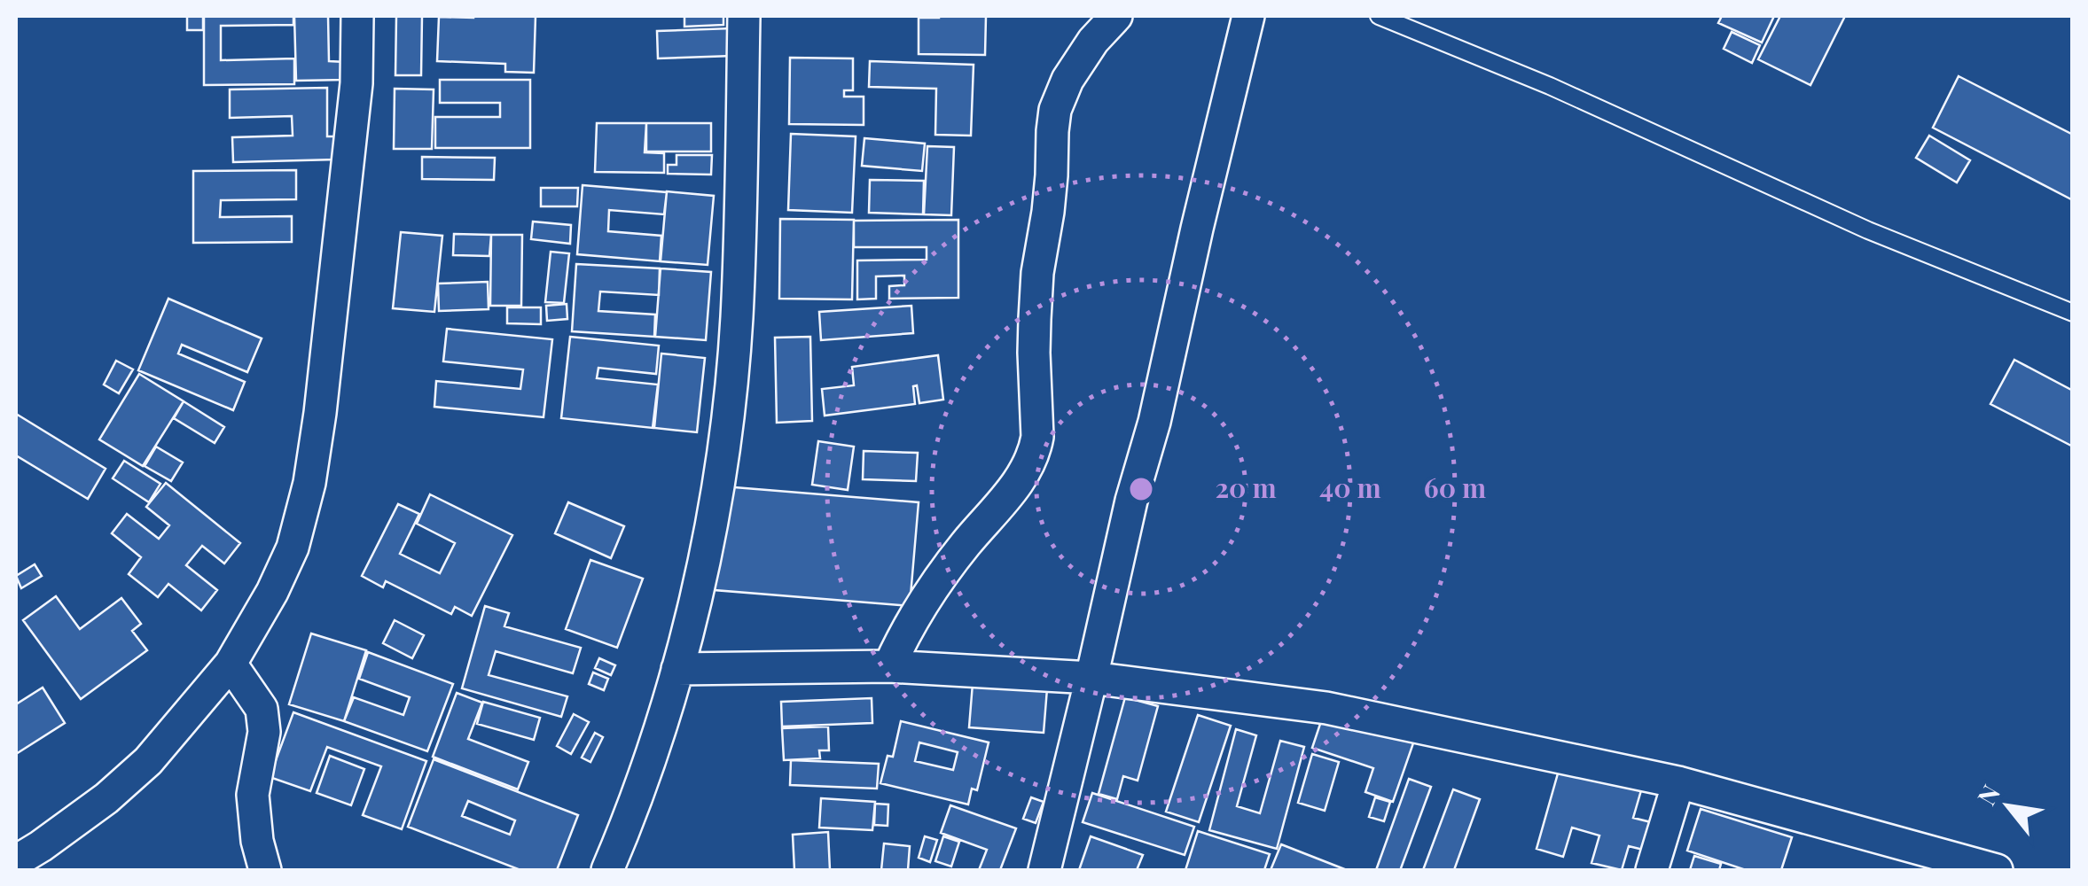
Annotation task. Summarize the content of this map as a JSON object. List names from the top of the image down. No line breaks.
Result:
{"north":"top left","rings":["20 m","40 m","60 m"]}
